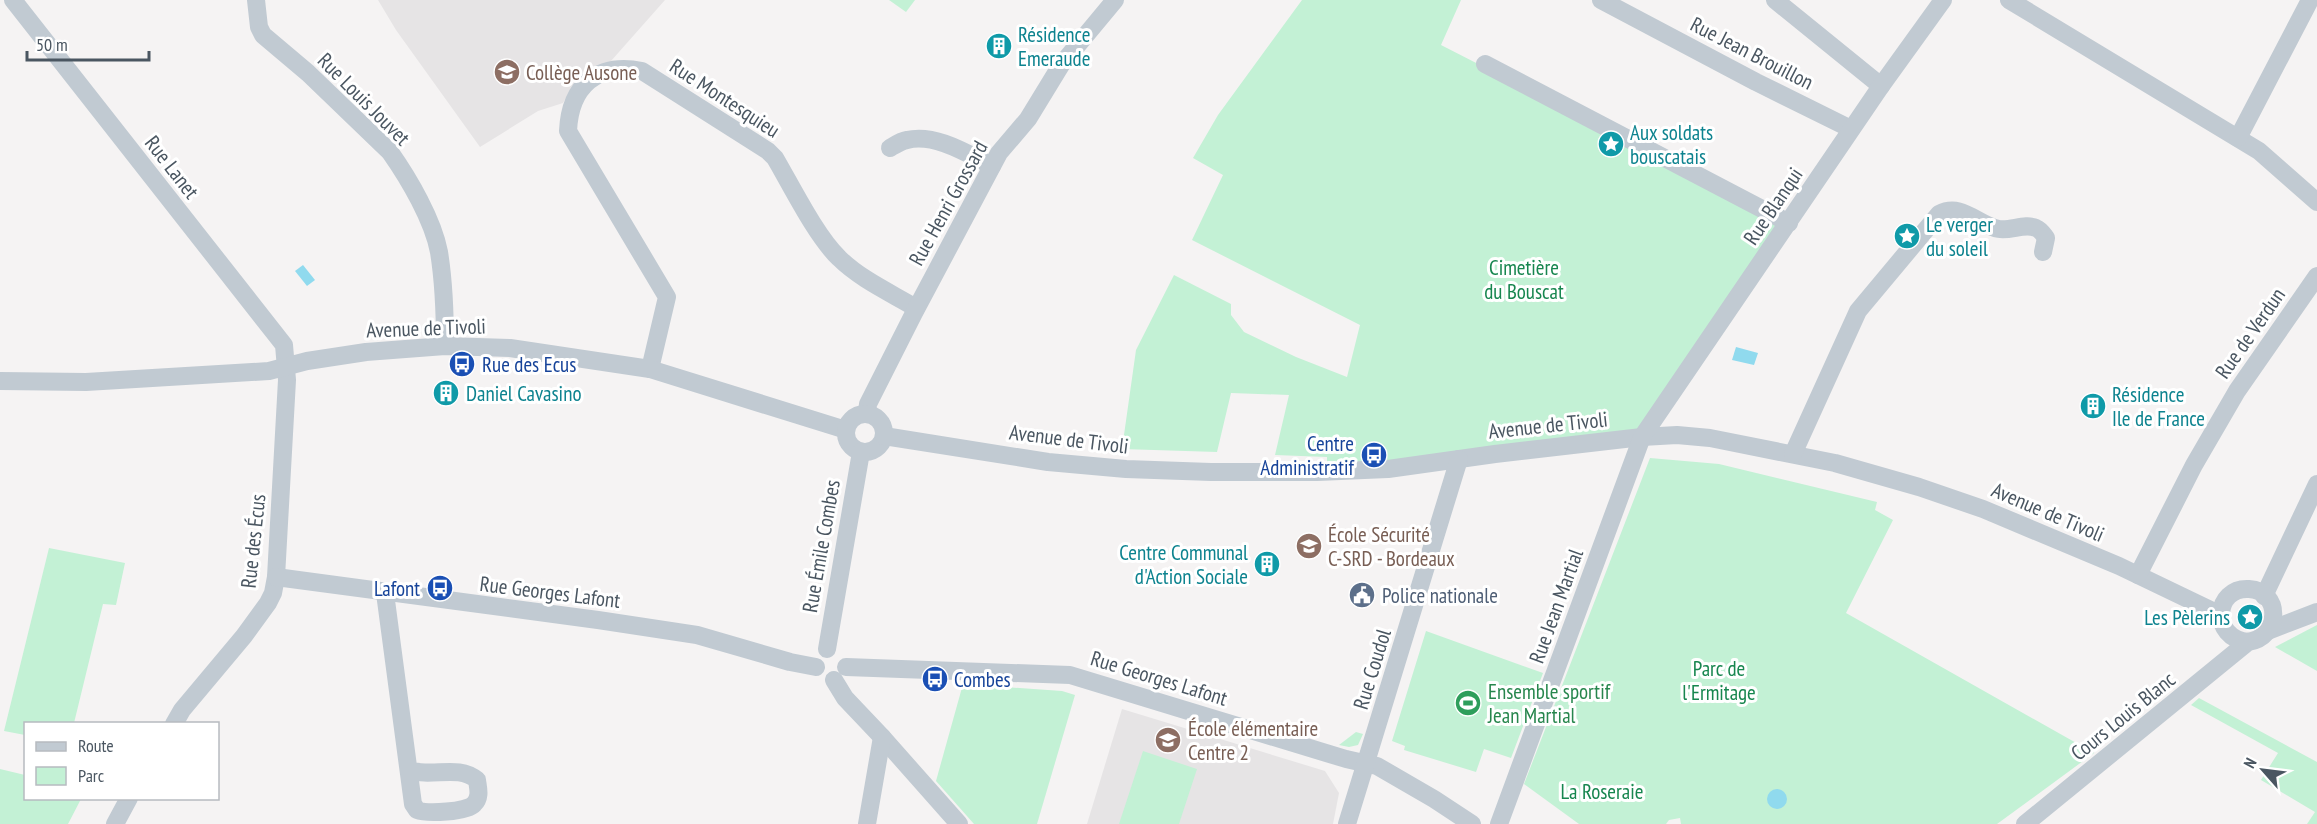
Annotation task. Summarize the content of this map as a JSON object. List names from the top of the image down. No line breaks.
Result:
{"streets":{"street":["Rue Jean Brouillon","Rue Montesquieu","Rue Louis Jouvet","Rue Lanet","Rue Henri Grossard","Rue Blanqui","Avenue de Tivoli","Rue de Verdun","Rue des Écus","Rue Émile Combes","Rue Georges Lafont","Rue Jean Martial","Rue Coudol","Cours Louis Blanc"]},"crossings":[["Rue Jean Brouillon","Rue Blanqui"],["Rue Montesquieu","Rue Henri Grossard"],["Rue Montesquieu","Avenue de Tivoli"],["Rue Louis Jouvet","Avenue de Tivoli"],["Rue Lanet","Avenue de Tivoli"],["Rue Lanet","Rue des Écus"],["Rue Henri Grossard","Avenue de Tivoli"],["Rue Henri Grossard","Rue Émile Combes"],["Rue Blanqui","Avenue de Tivoli"],["Rue Blanqui","Rue Jean Martial"],["Avenue de Tivoli","Rue de Verdun"],["Avenue de Tivoli","Rue des Écus"],["Avenue de Tivoli","Rue Émile Combes"],["Avenue de Tivoli","Rue Jean Martial"],["Avenue de Tivoli","Rue Coudol"],["Avenue de Tivoli","Cours Louis Blanc"],["Rue des Écus","Rue Georges Lafont"],["Rue Émile Combes","Rue Georges Lafont"],["Rue Georges Lafont","Rue Coudol"]],"parks":["Cimetière du Bouscat","Parc de l'Ermitage","La Roseraie"],"places":{"building":["Résidence Emeraude","Daniel Cavasino","Résidence Ile de France","Centre Communal d'Action Sociale"],"school or university":["Collège Ausone","École Sécurité C-SRD - Bordeaux","École élémentaire Centre 2"],"place":["Aux soldats bouscatais","Le verger du soleil","Les Pèlerins"],"bus stop":["Rue des Ecus","Centre Administratif","Lafont","Combes"],"public building":["Police nationale"],"sports":["Ensemble sportif Jean Martial"]},"legend":["Route","Parc"],"scale_bar":"50 m","north":"top left"}
